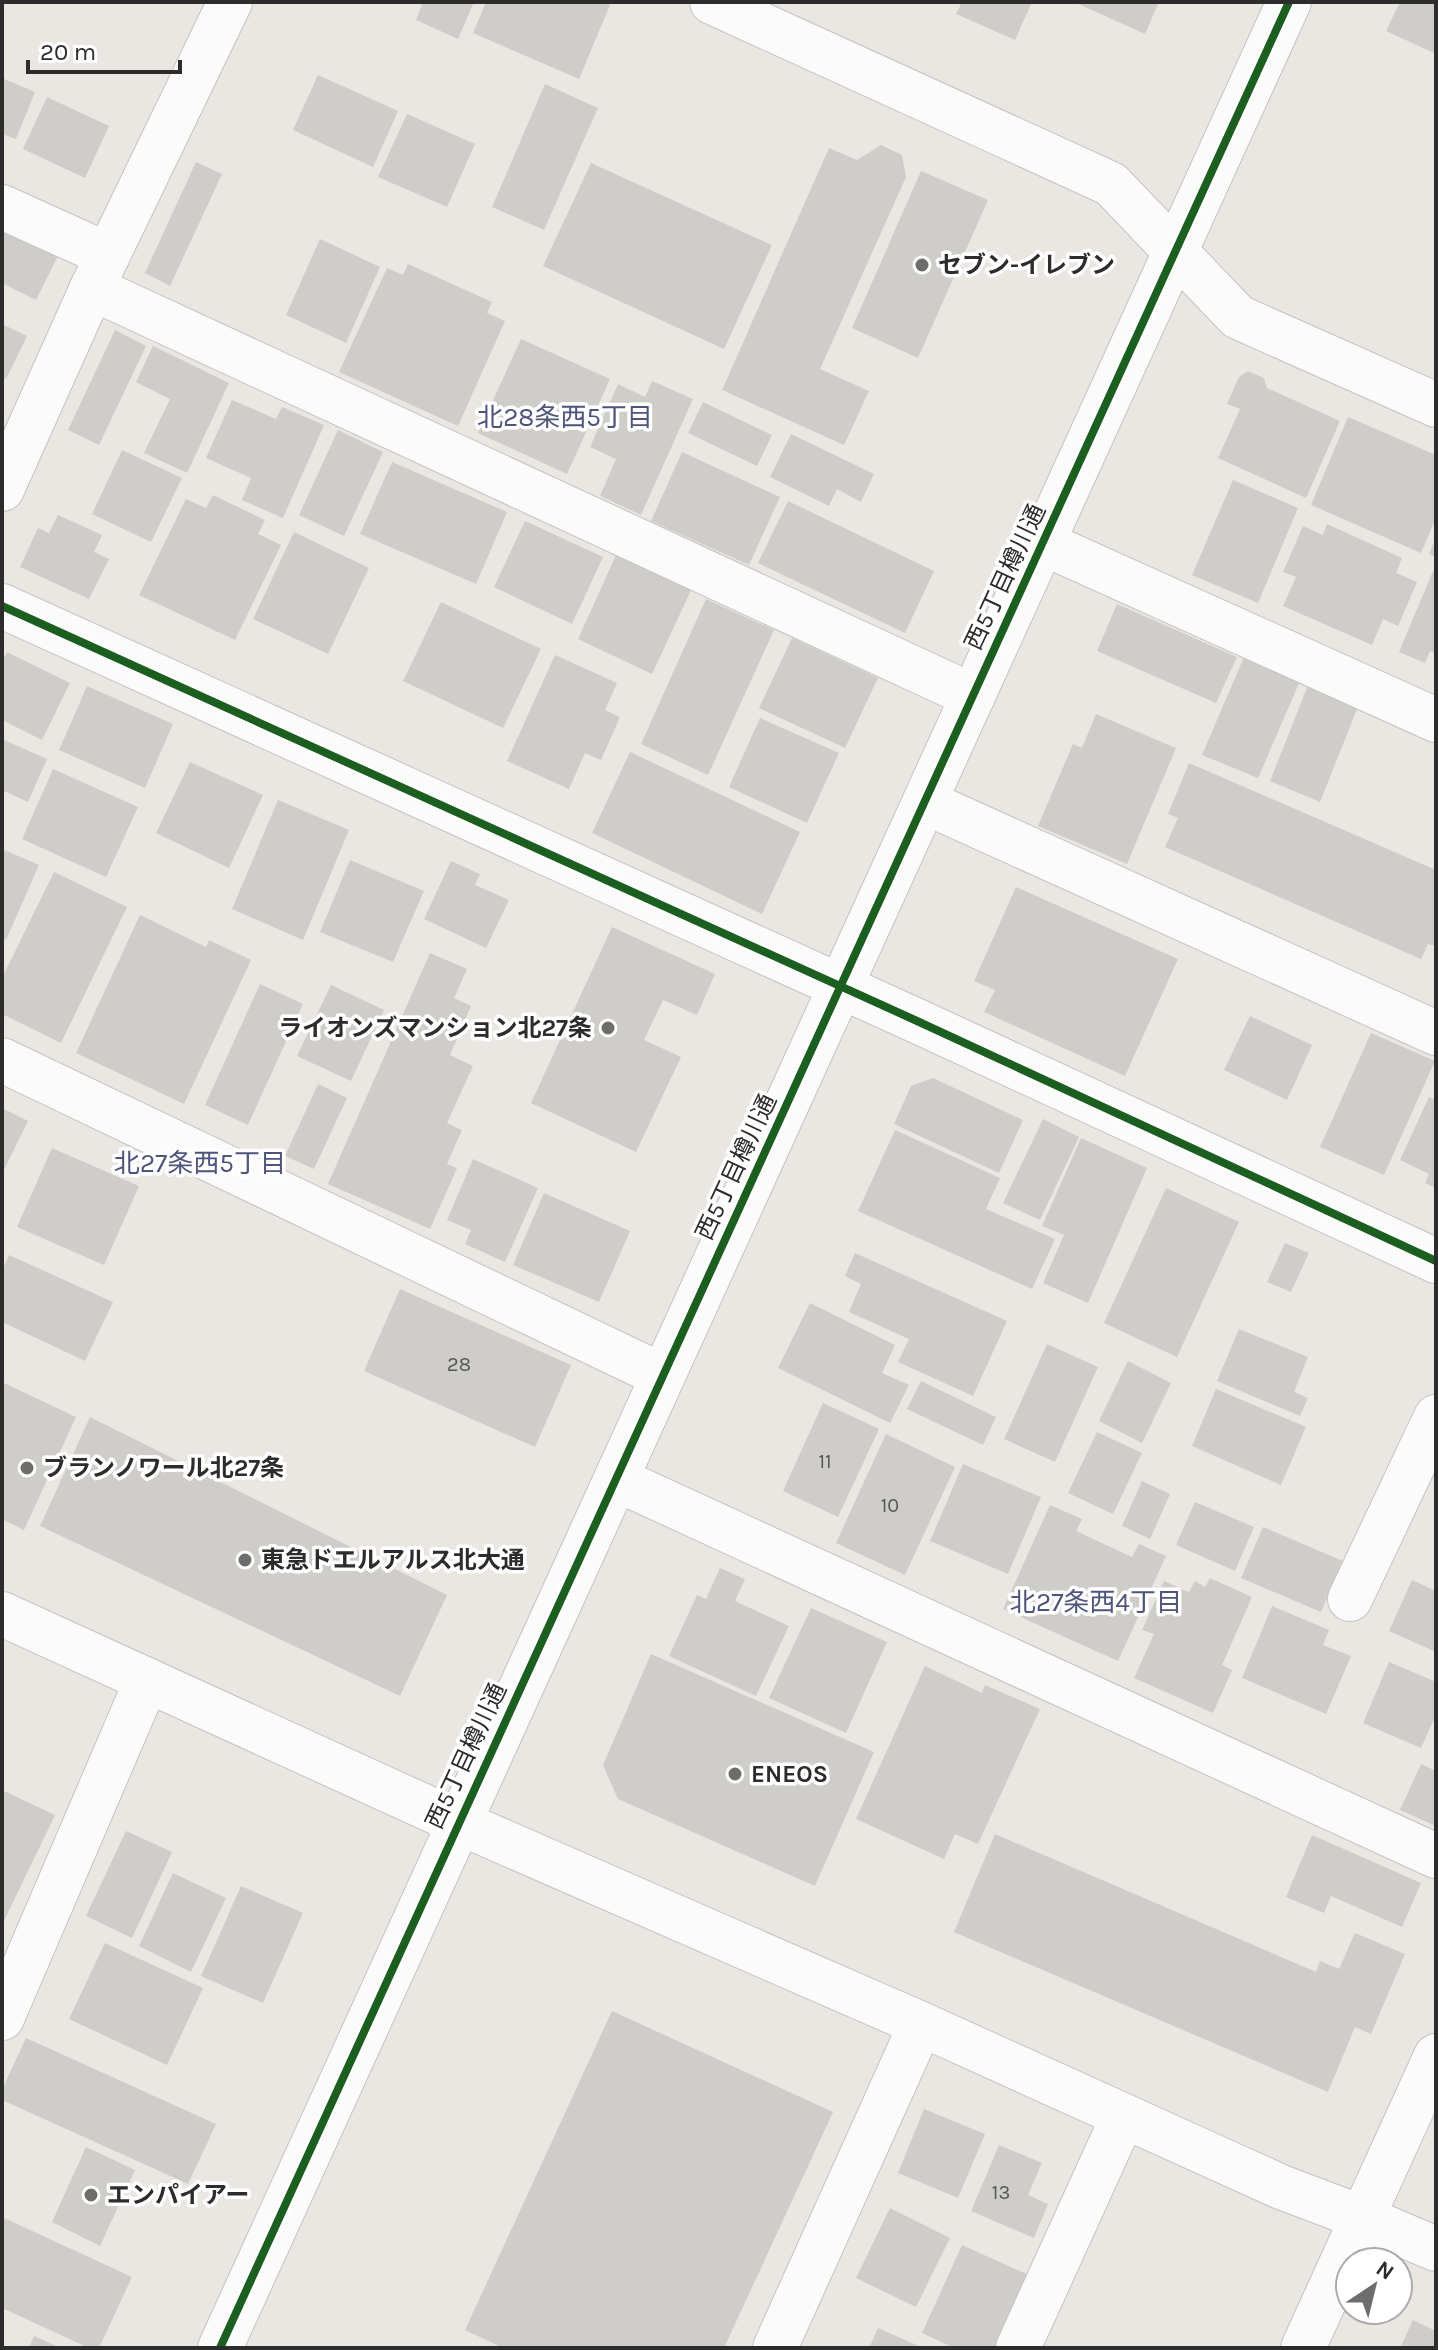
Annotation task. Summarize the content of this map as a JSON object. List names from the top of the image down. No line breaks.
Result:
{"streets":{"street":["西5丁目樽川通"]},"districts":["北28条西5丁目","北27条西5丁目","北27条西4丁目"],"places":["セブン-イレブン","ライオンズマンション北27条","ブランノワール北27条","東急ドエルアルス北大通","ENEOS","エンパイアー"],"house_numbers":["28","11","10","13"],"scale_bar":"20 m","north":"top right"}
